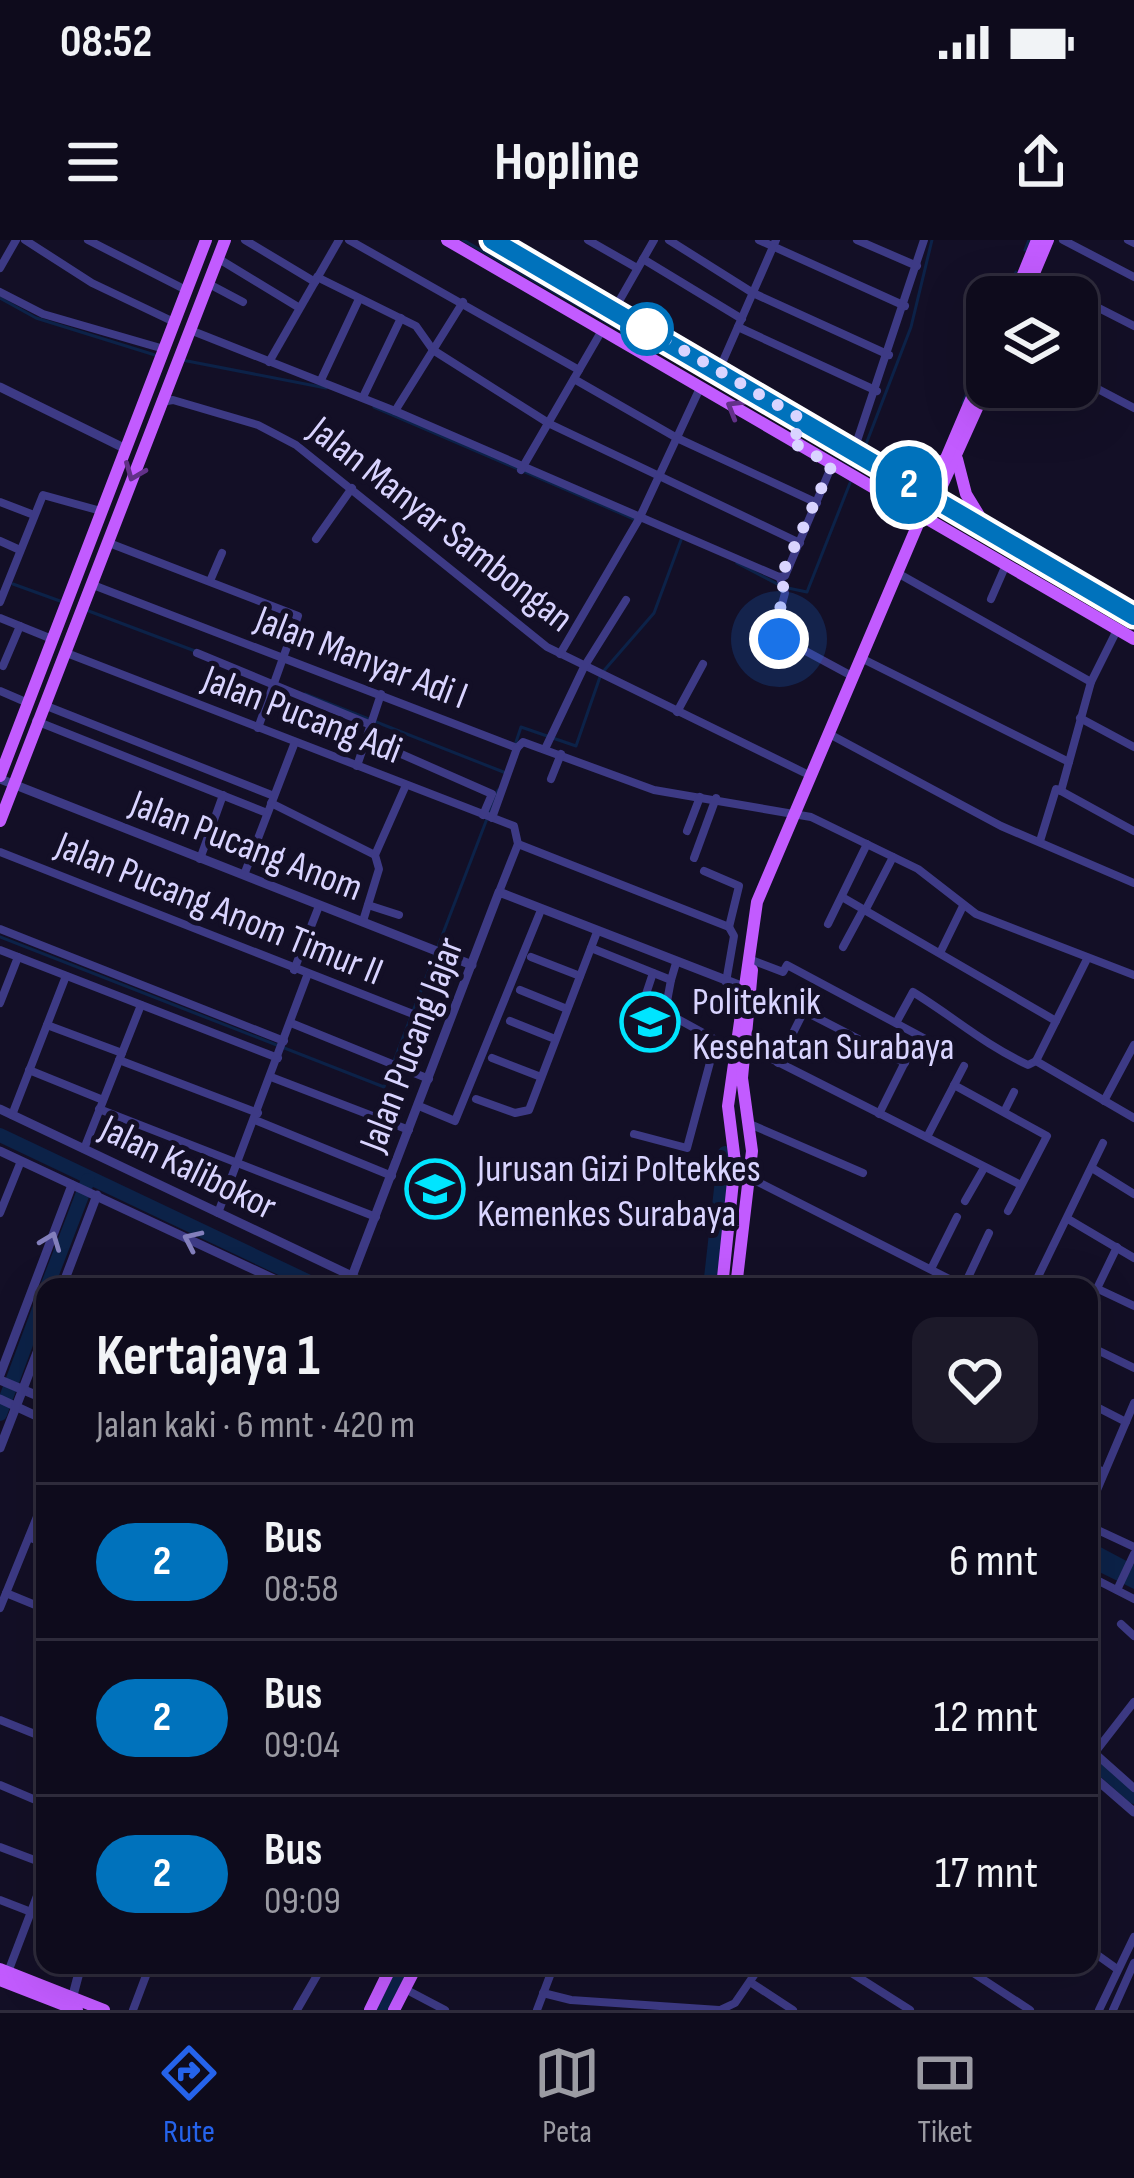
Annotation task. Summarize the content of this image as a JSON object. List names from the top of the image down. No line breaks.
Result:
{"streets":{"street":["Jalan Manyar Sambongan","Jalan Manyar Adi I","Jalan Pucang Adi","Jalan Pucang Anom","Jalan Pucang Anom Timur II","Jalan Pucang Jajar","Jalan Kalibokor"]},"crossings":[["Jalan Pucang Adi","Jalan Pucang Jajar"],["Jalan Pucang Anom","Jalan Pucang Jajar"]],"places":{"school or university":["Politeknik Kesehatan Surabaya","Jurusan Gizi Poltekkes Kemenkes Surabaya"]},"lines":["bus line 2"],"page":{"status":"08:52","header":"Hopline","on_map":"2","heading":["Kertajaya 1","Jalan kaki · 6 mnt · 420 m"],"list":[{"mark":"2","name":"Bus","note":"08:58","value":"6 mnt"},{"mark":"2","name":"Bus","note":"09:04","value":"12 mnt"},{"mark":"2","name":"Bus","note":"09:09","value":"17 mnt"}],"tabs":["Rute","Peta","Tiket"]}}
